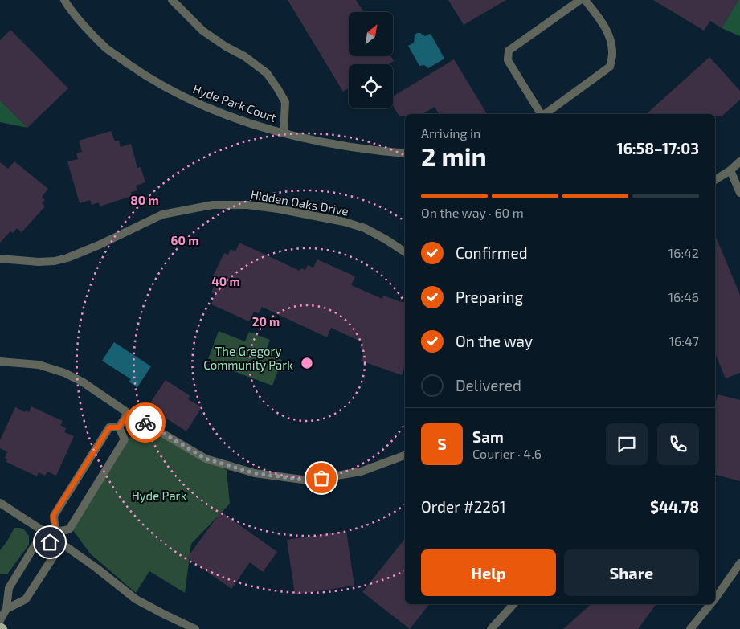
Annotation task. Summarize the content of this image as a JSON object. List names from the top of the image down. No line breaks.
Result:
{"streets":{"street":["Hyde Park Court","Hidden Oaks Drive"]},"parks":["The Gregory Community Park","Hyde Park"],"north":"top right","page":{"heading":["2 min","Arriving in","16:58–17:03"],"panel":["Sam","Courier · 4.6","Order #2261","$44.78"],"bar":"On the way · 60 m","list":[["Confirmed","16:42"],["Preparing","16:46"],["On the way","16:47"],"Delivered"],"round":"S","buttons":["Help","Share"]},"rings":["80 m","60 m","40 m","20 m"]}
